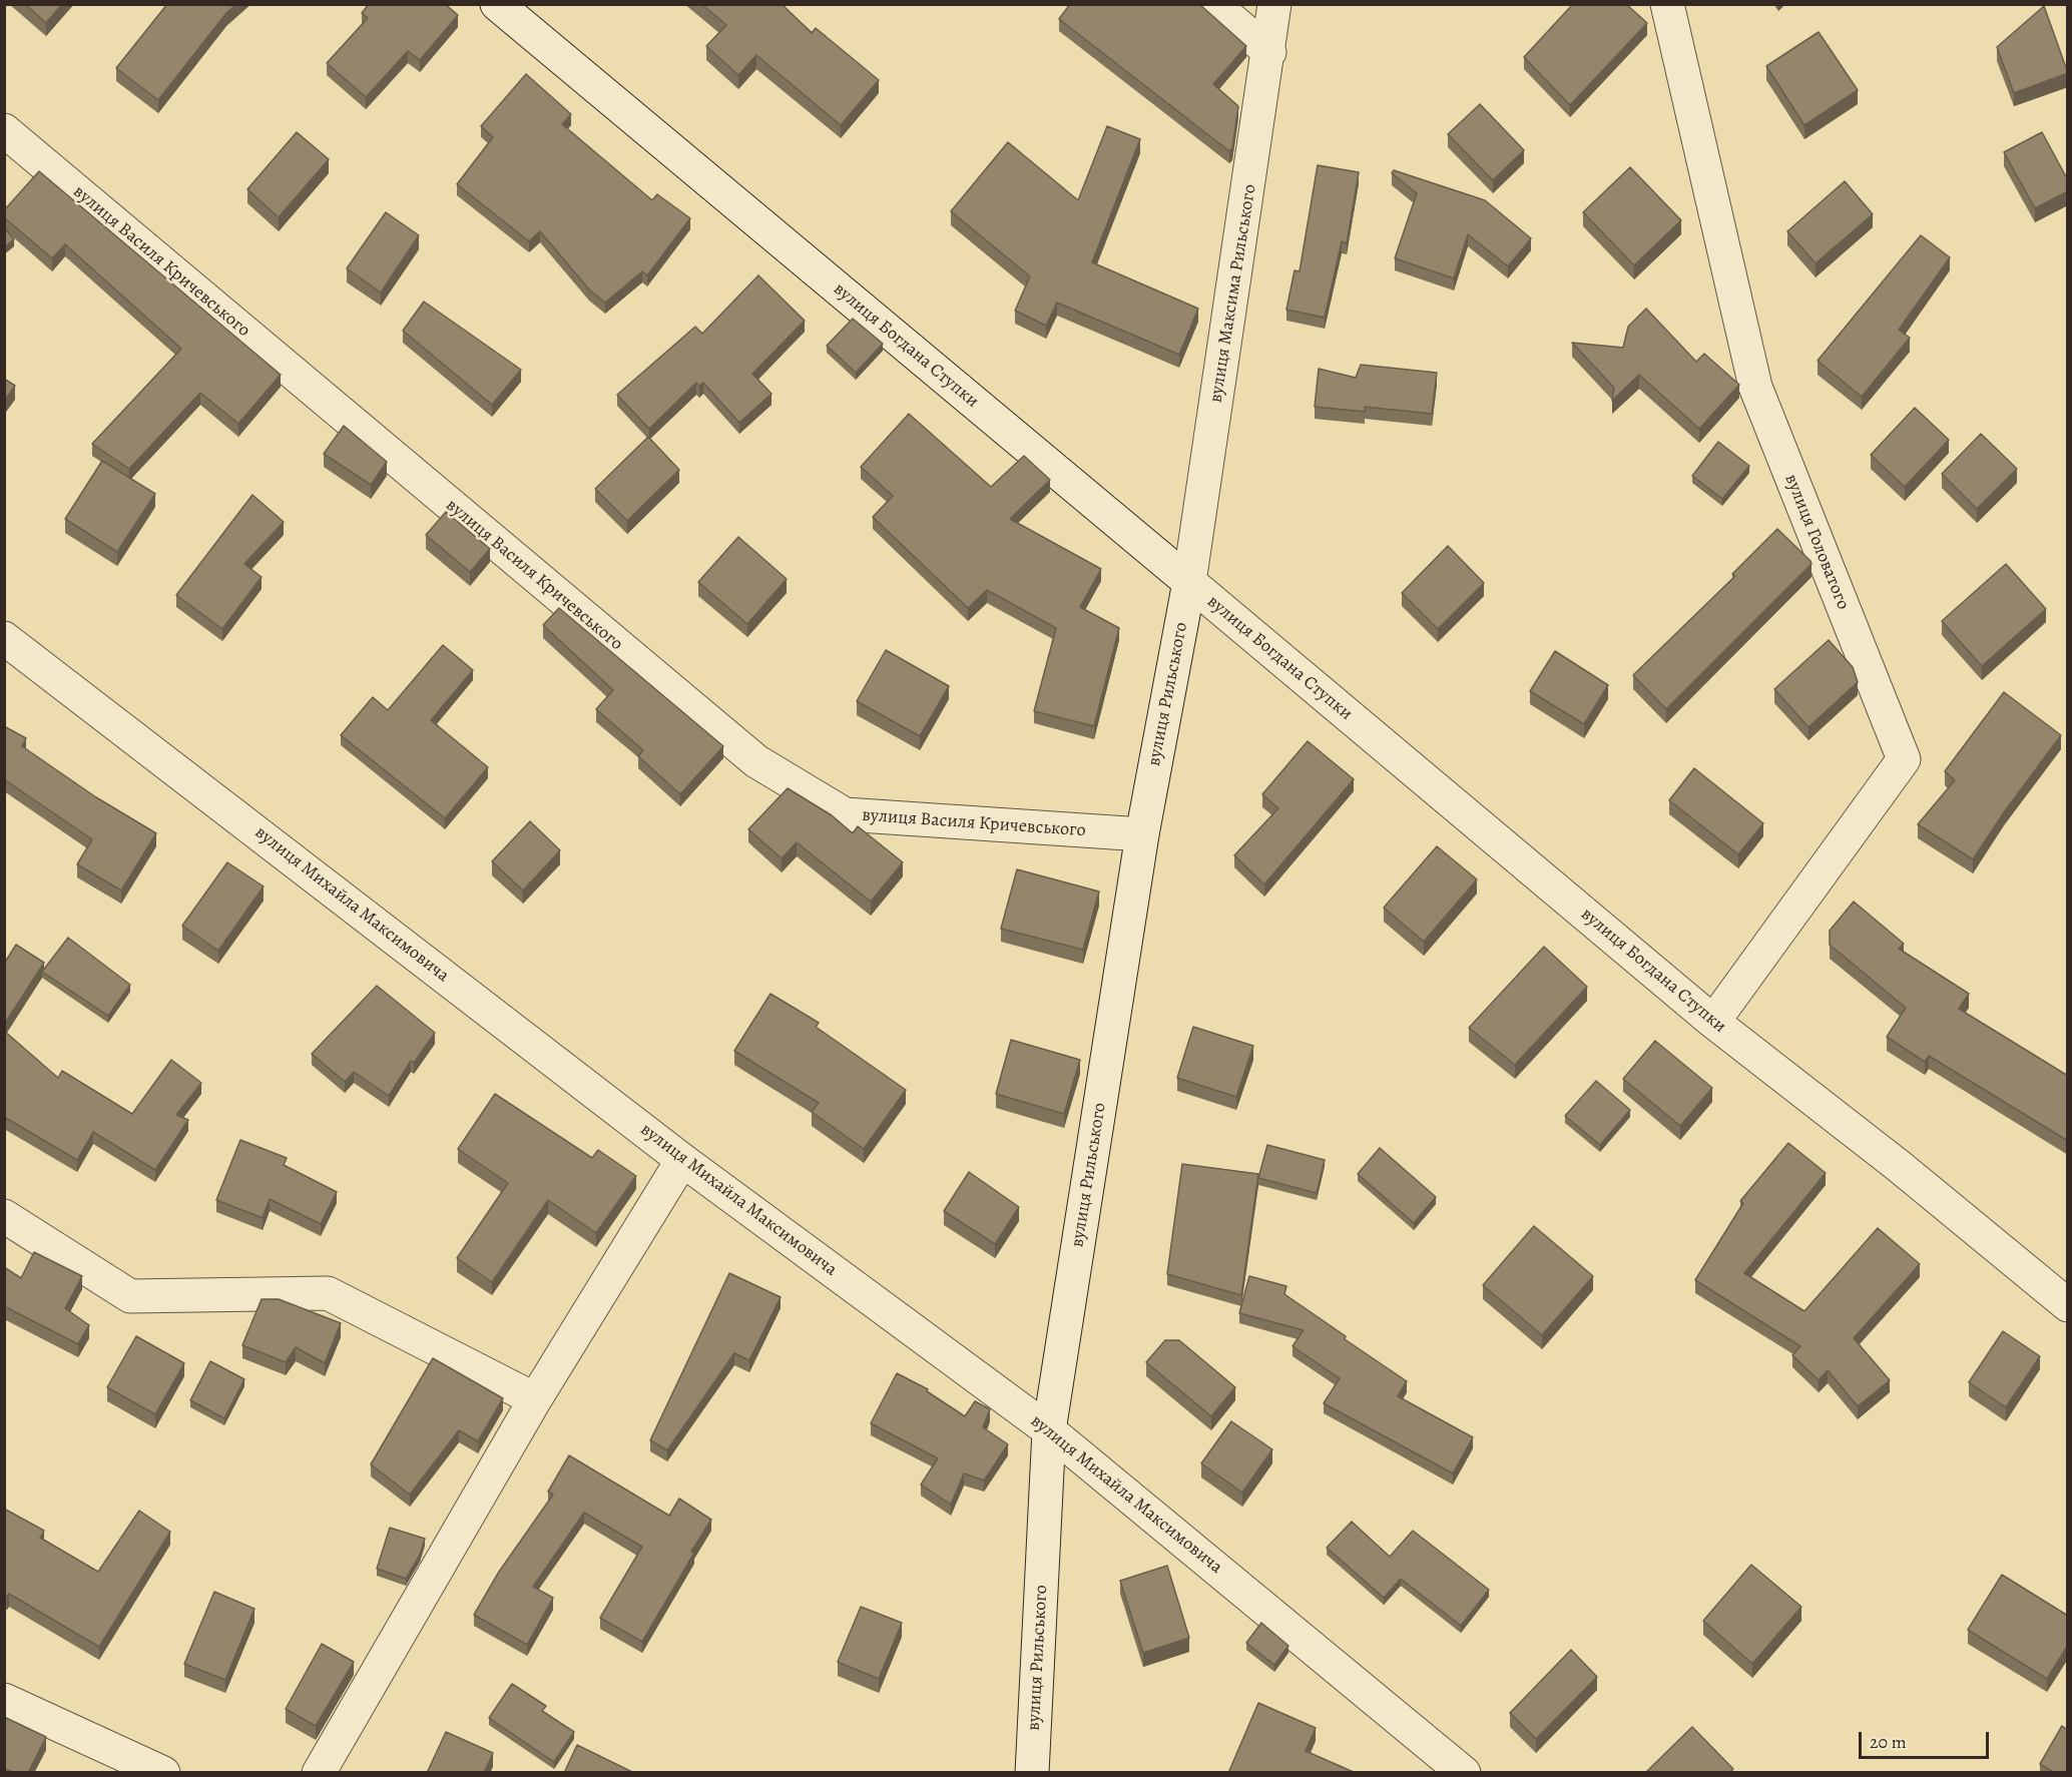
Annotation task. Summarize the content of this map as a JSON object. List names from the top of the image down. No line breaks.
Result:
{"streets":{"street":["вулиця Василя Кричевського","вулиця Максима Рильського","вулиця Богдана Ступки","вулиця Головатого","вулиця Рильського","вулиця Михайла Максимовича"]},"crossings":[["вулиця Василя Кричевського","вулиця Рильського"],["вулиця Максима Рильського","вулиця Богдана Ступки"],["вулиця Максима Рильського","вулиця Рильського"],["вулиця Богдана Ступки","вулиця Головатого"],["вулиця Богдана Ступки","вулиця Рильського"],["вулиця Рильського","вулиця Михайла Максимовича"]],"scale_bar":"20 m"}
